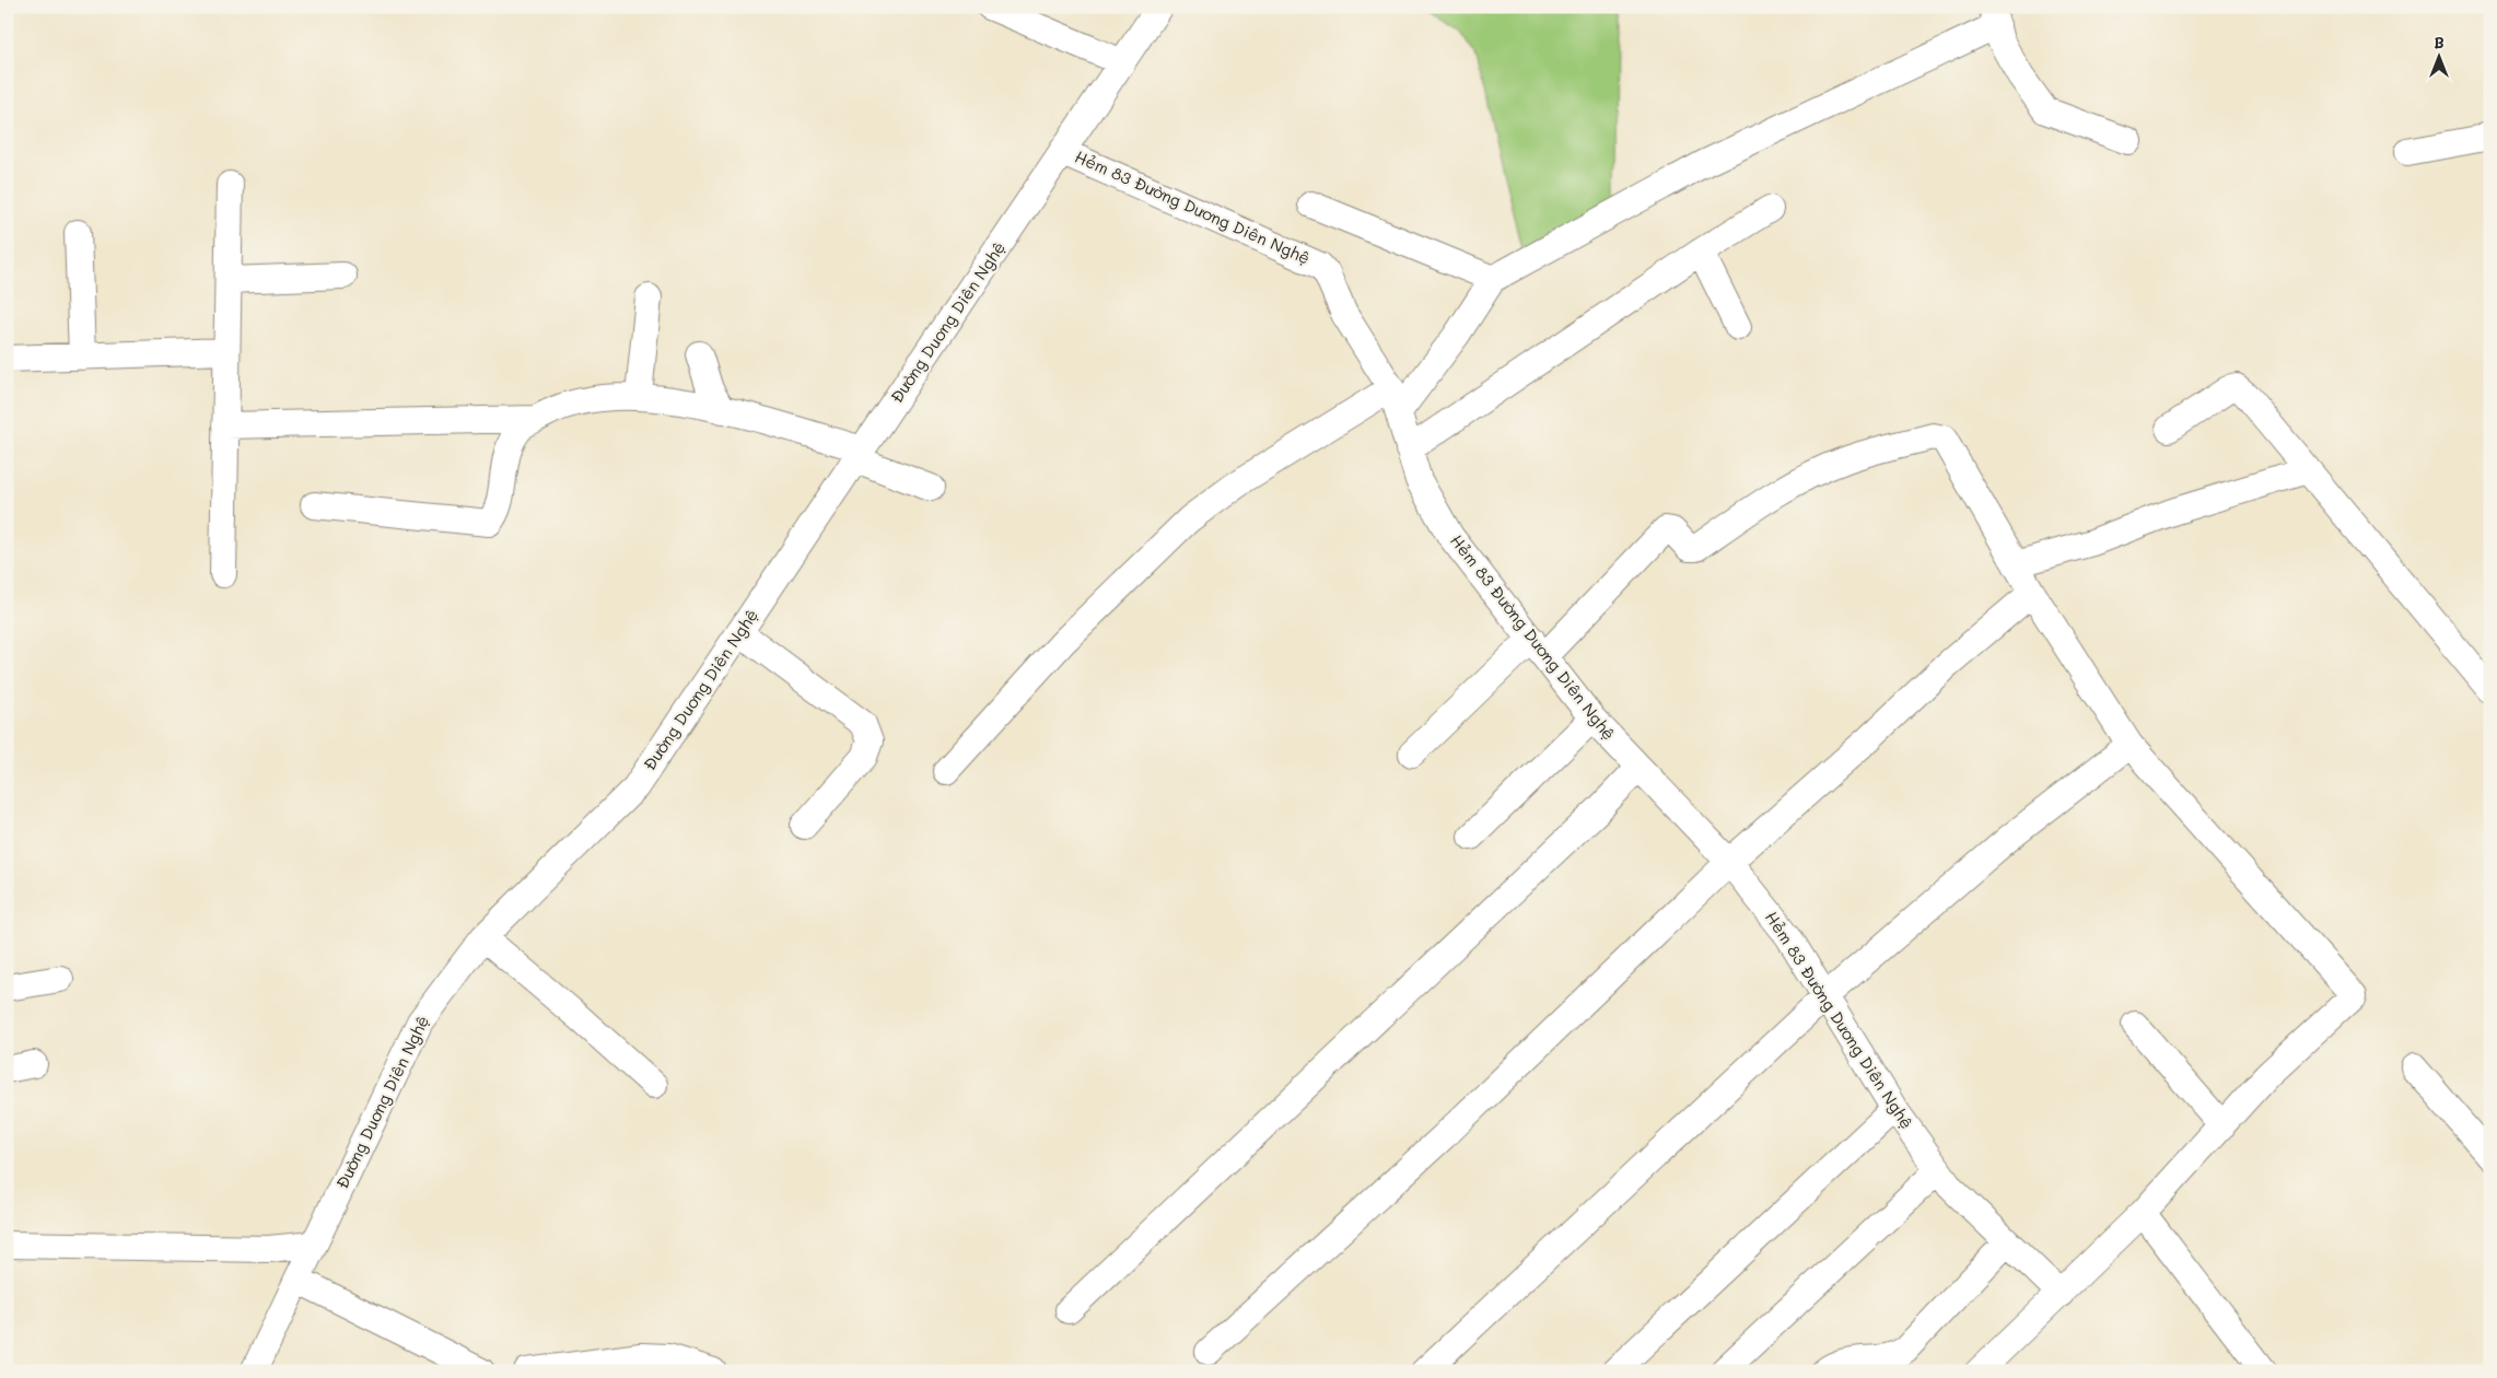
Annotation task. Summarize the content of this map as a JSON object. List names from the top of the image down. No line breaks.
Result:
{"streets":{"street":["Hẻm 83 Đường Dương Diên Nghệ","Đường Duơng Diên Nghệ"]},"crossings":[["Hẻm 83 Đường Dương Diên Nghệ","Đường Duơng Diên Nghệ"]],"north":"top"}
